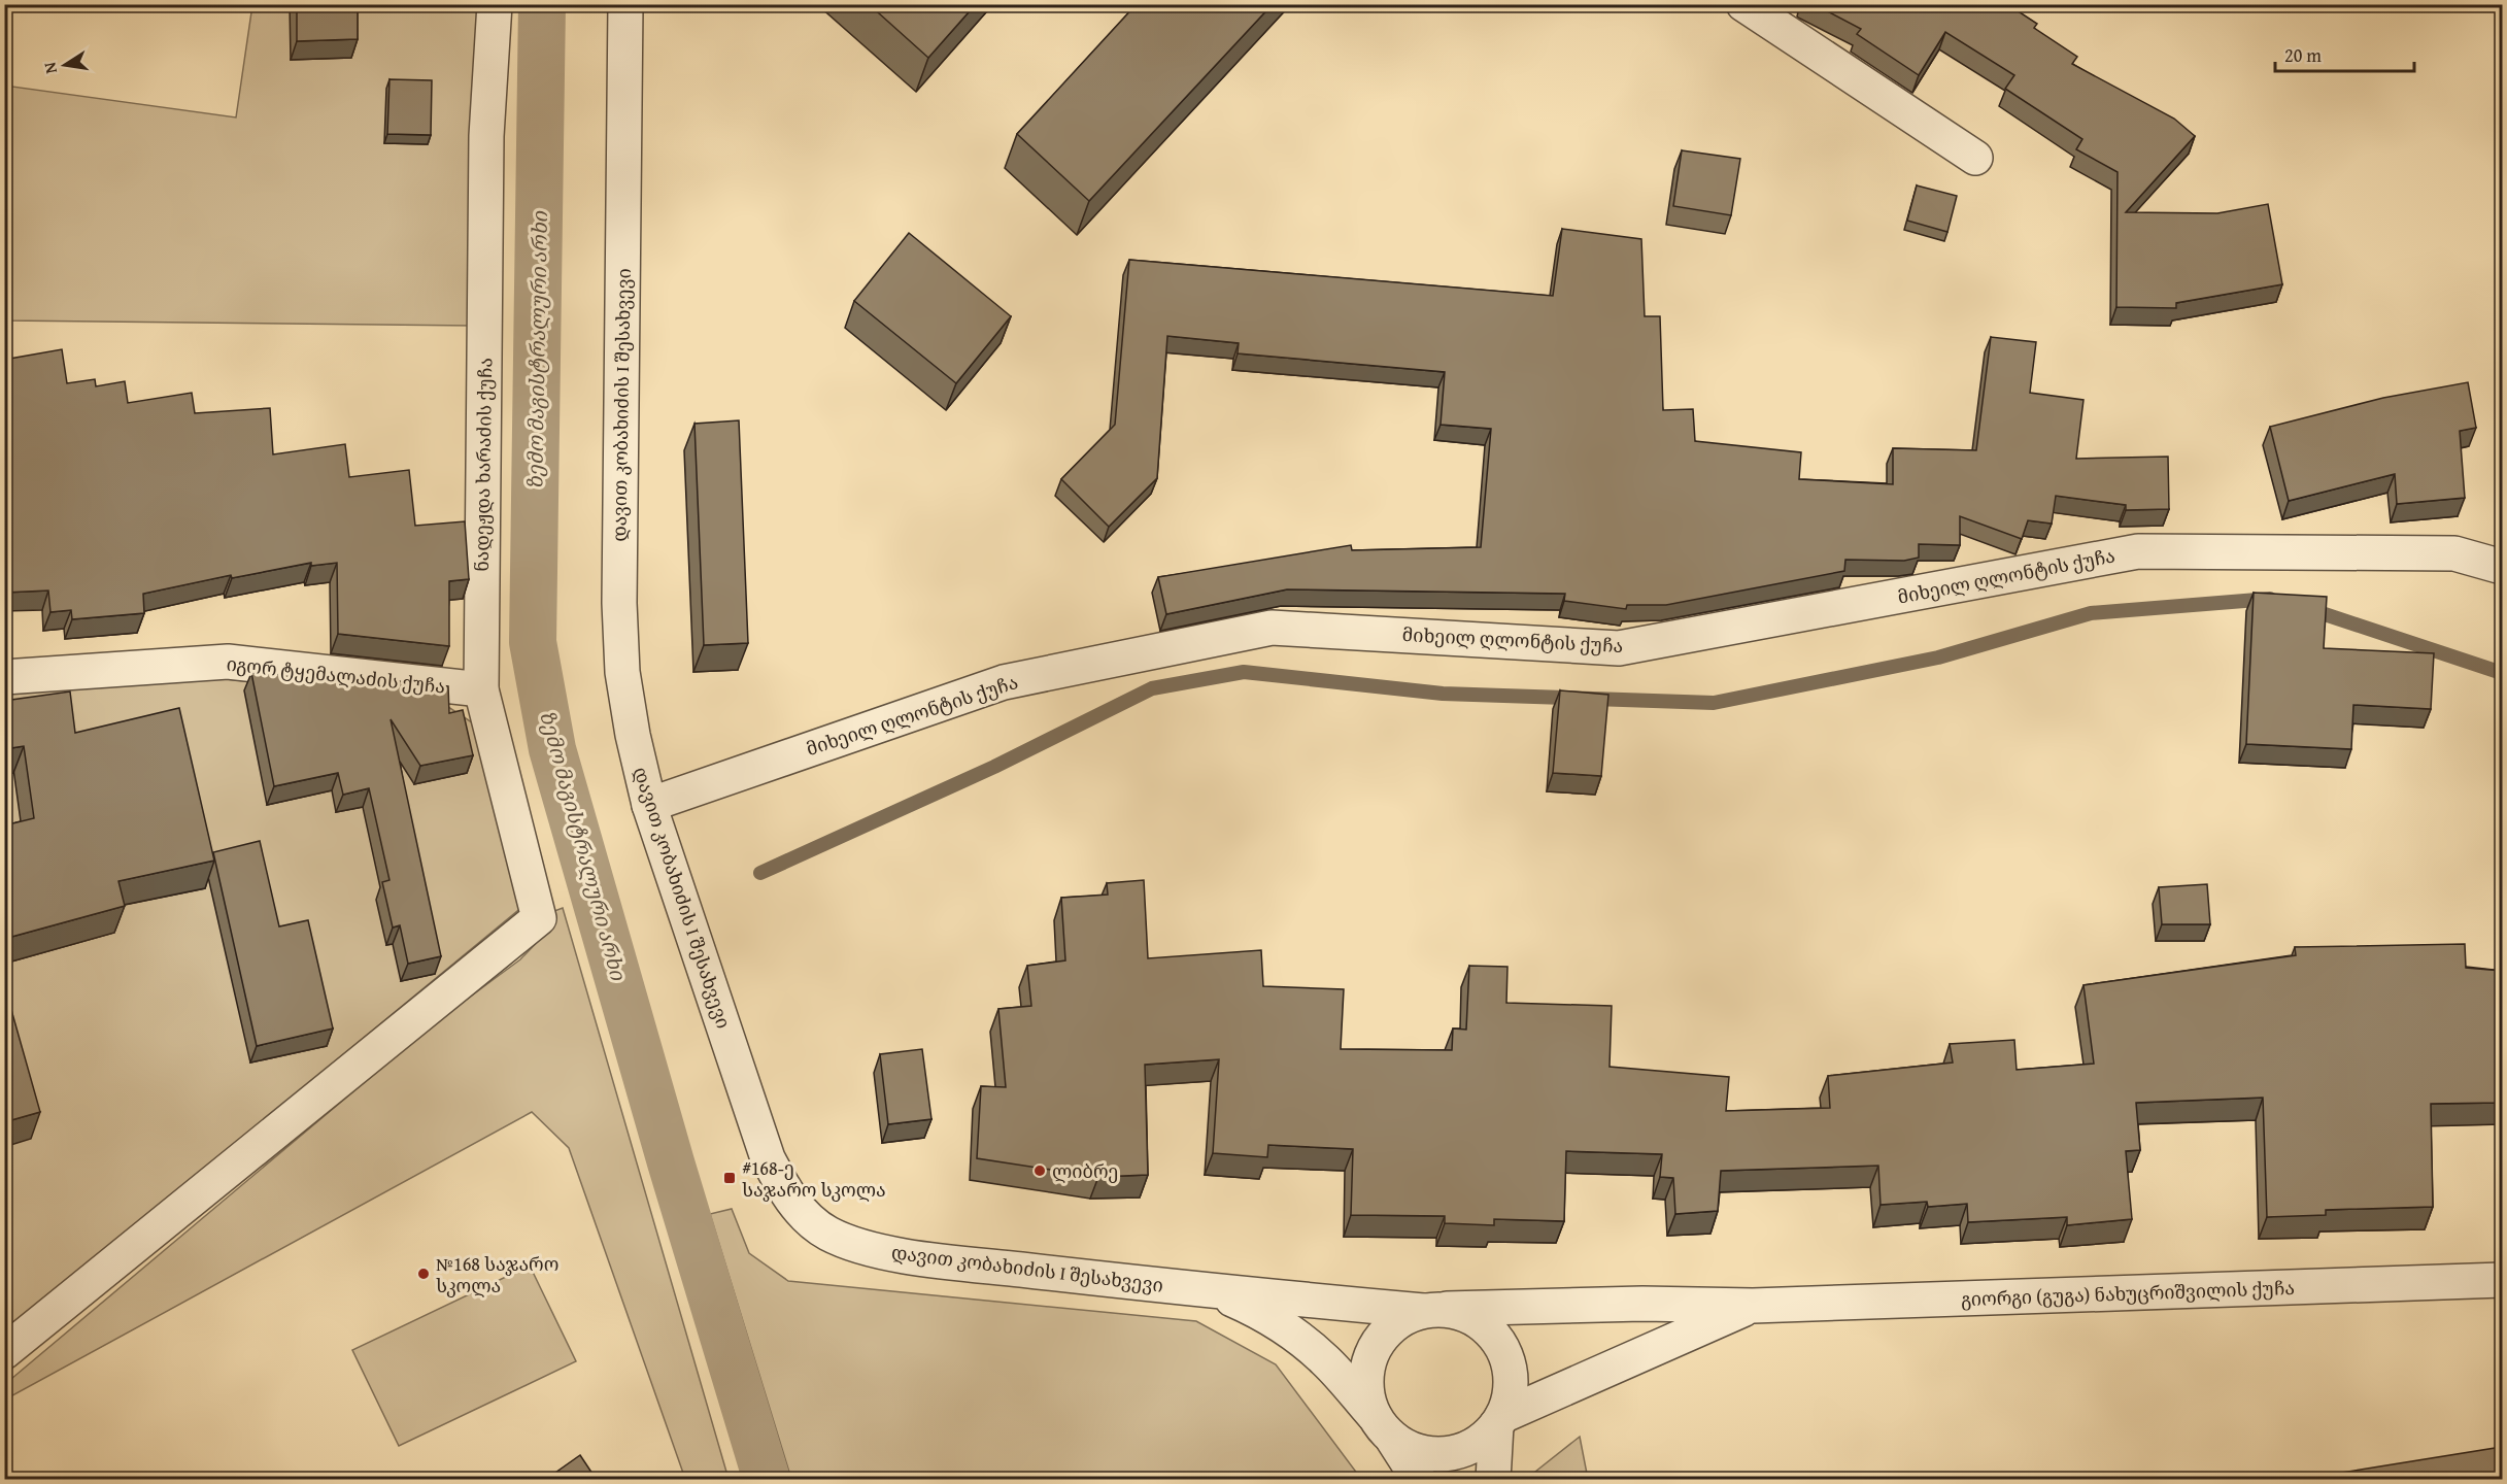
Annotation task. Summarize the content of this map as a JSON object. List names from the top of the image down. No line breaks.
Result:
{"streets":{"street":["დავით კობახიძის I შესახვევი","ნადეჟდა ხარაძის ქუჩა","მიხეილ ღლონტის ქუჩა","იგორ ტყემალაძის ქუჩა","გიორგი (გუგა) ნახუცრიშვილის ქუჩა"]},"crossings":[["დავით კობახიძის I შესახვევი","მიხეილ ღლონტის ქუჩა"],["დავით კობახიძის I შესახვევი","გიორგი (გუგა) ნახუცრიშვილის ქუჩა"],["ნადეჟდა ხარაძის ქუჩა","იგორ ტყემალაძის ქუჩა"]],"water":["ზემო მაგისტრალური არხი"],"places":{"other":["ლიბრე","№168 საჯარო სკოლა"],"transit":["#168-ე საჯარო სკოლა"]},"scale_bar":"20 m","north":"left"}
